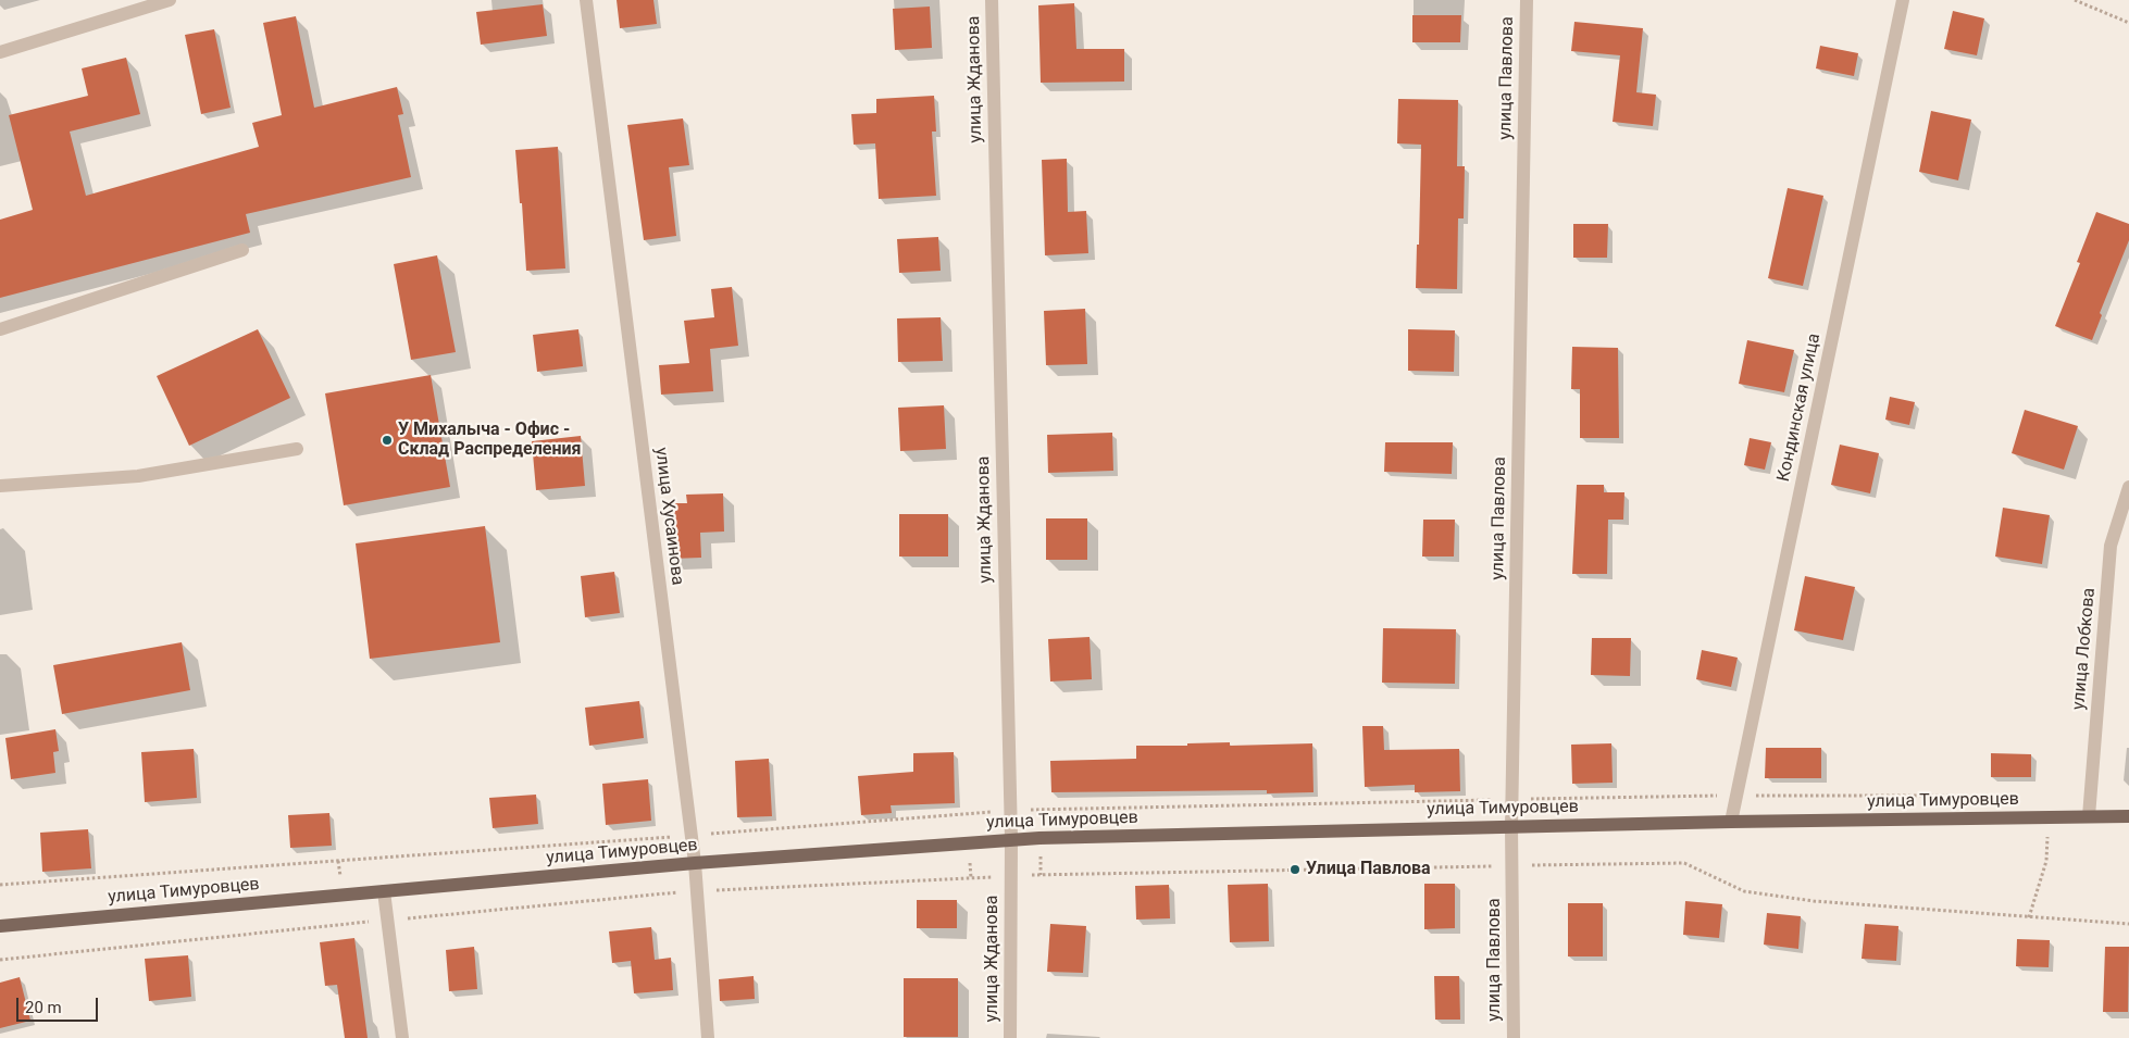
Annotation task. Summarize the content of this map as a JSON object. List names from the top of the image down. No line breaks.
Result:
{"streets":{"main road":["улица Тимуровцев"],"street":["улица Павлова","улица Жданова","Кондинская улица","улица Хусаинова","улица Лобкова"]},"crossings":[["улица Павлова","улица Тимуровцев"],["улица Жданова","улица Тимуровцев"],["Кондинская улица","улица Тимуровцев"],["улица Хусаинова","улица Тимуровцев"],["улица Лобкова","улица Тимуровцев"]],"places":["У Михалыча - Офис - Склад Распределения","Улица Павлова"],"scale_bar":"20 m"}
